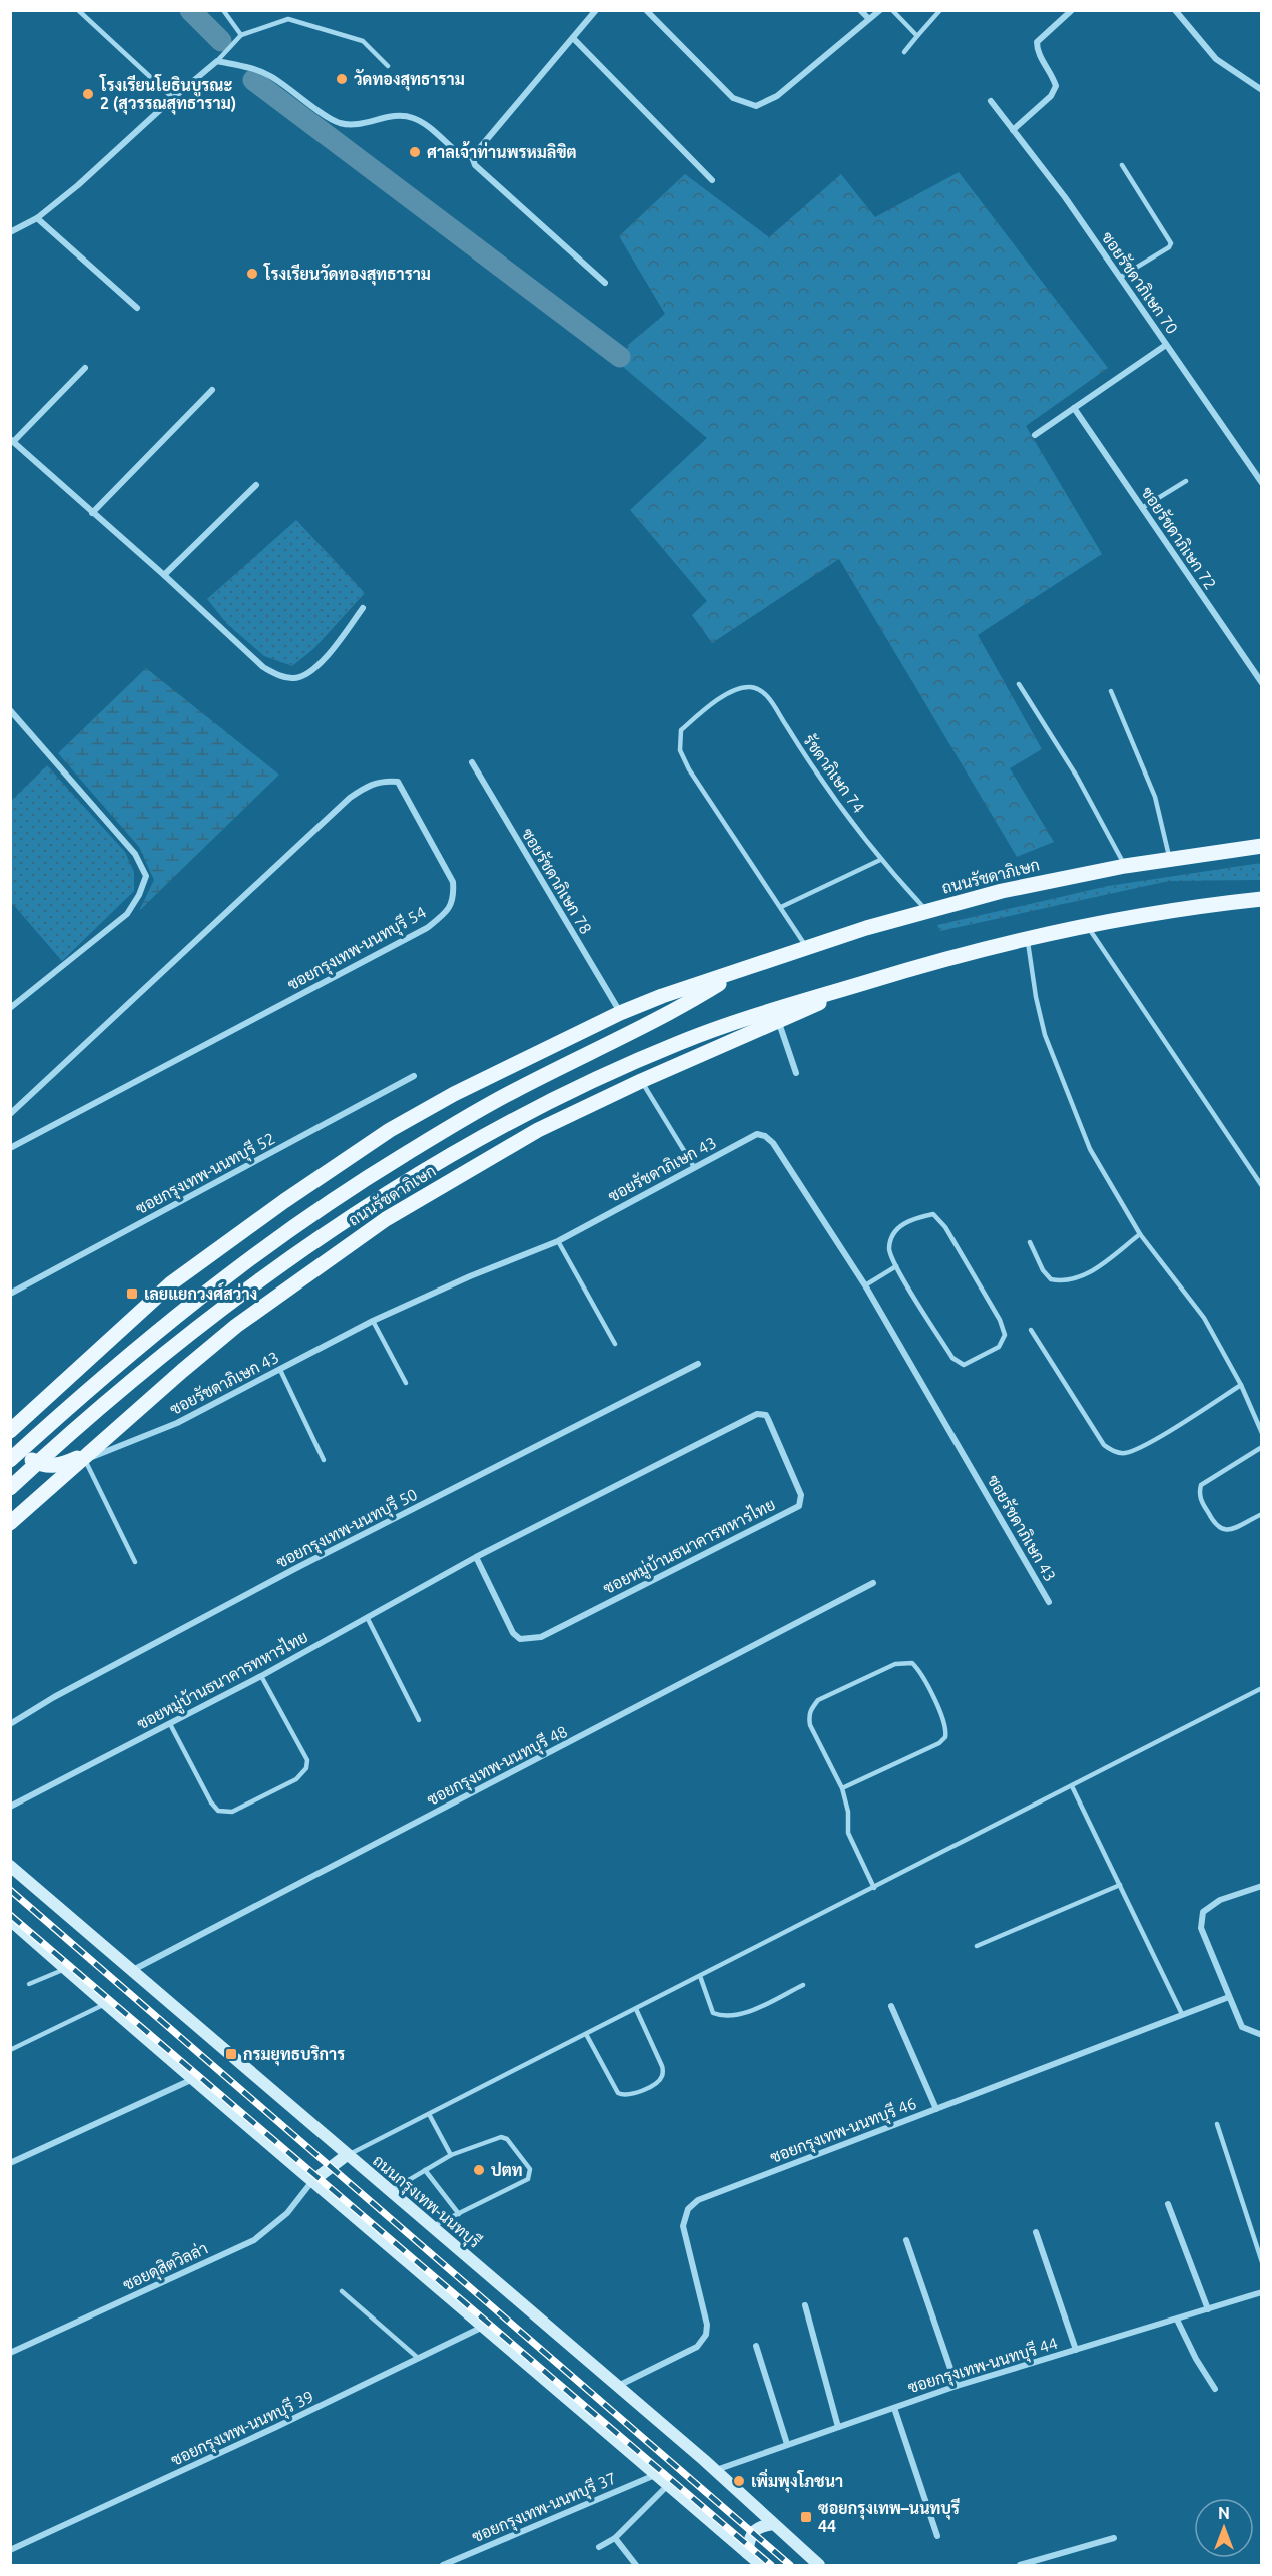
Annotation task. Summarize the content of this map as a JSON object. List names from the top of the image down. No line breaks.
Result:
{"streets":{"main road":["ถนนรัชดาภิเษก","ถนนกรุงเทพ-นนทบุรี"],"street":["ซอยรัชดาภิเษก 70","ซอยรัชดาภิเษก 72","ซอยรัชดาภิเษก 78","ซอยกรุงเทพ-นนทบุรี 54","ซอยรัชดาภิเษก 43","ซอยกรุงเทพ-นนทบุรี 52","ซอยกรุงเทพ-นนทบุรี 50","ซอยหมู่บ้านธนาคารทหารไทย","ซอยกรุงเทพ-นนทบุรี 48","ซอยกรุงเทพ-นนทบุรี 46","ซอยดุสิตวิลล่า","ซอยกรุงเทพ-นนทบุรี 44","ซอยกรุงเทพ-นนทบุรี 39","ซอยกรุงเทพ-นนทบุรี 37"],"lane":["รัชดาภิเษก 74"]},"crossings":[["รัชดาภิเษก 74","ถนนรัชดาภิเษก"],["ถนนรัชดาภิเษก","ซอยรัชดาภิเษก 78"],["ถนนรัชดาภิเษก","ซอยรัชดาภิเษก 43"],["ซอยกรุงเทพ-นนทบุรี 48","ถนนกรุงเทพ-นนทบุรี"],["ซอยกรุงเทพ-นนทบุรี 46","ถนนกรุงเทพ-นนทบุรี"],["ถนนกรุงเทพ-นนทบุรี","ซอยกรุงเทพ-นนทบุรี 44"]],"places":{"other":["วัดทองสุทธาราม","โรงเรียนโยธินบูรณะ 2 (สุวรรณสุทธาราม)","ศาลเจ้าท่านพรหมลิขิต","โรงเรียนวัดทองสุทธาราม","ปตท","เพิ่มพุงโภชนา"],"transit":["เลยแยกวงศ์สว่าง","กรมยุทธบริการ","ซอยกรุงเทพ–นนทบุรี 44"]},"north":"top"}
